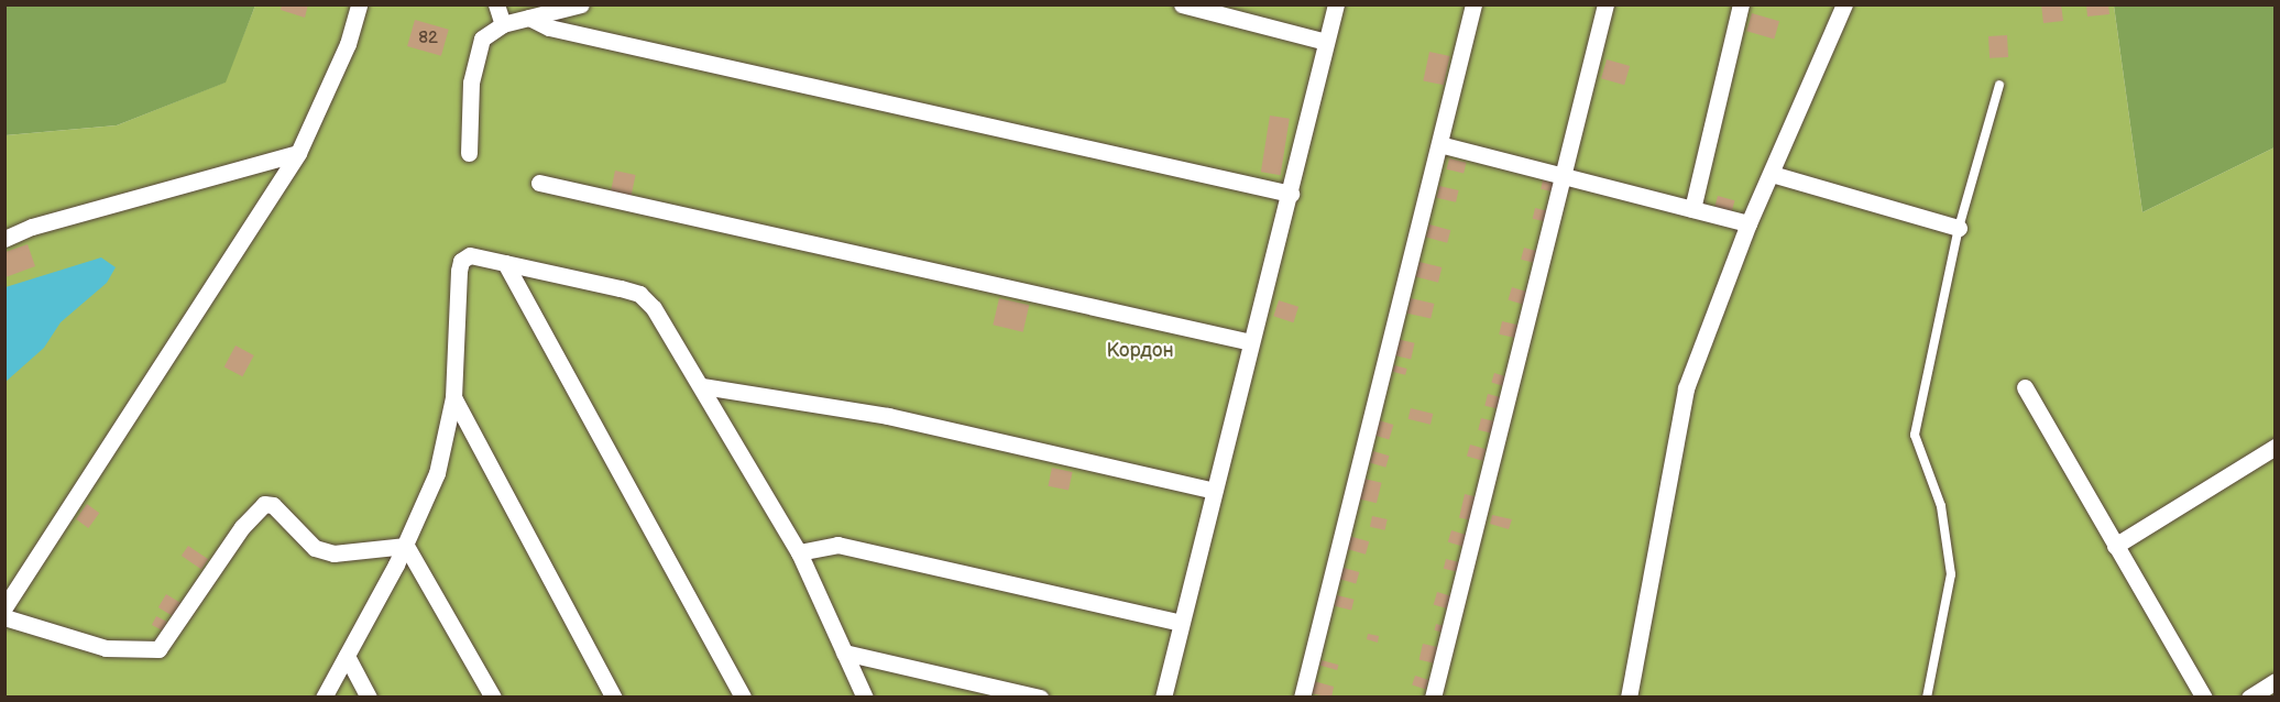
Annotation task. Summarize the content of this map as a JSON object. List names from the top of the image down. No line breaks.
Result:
{"parks":["Кордон"],"house_numbers":["82"]}
